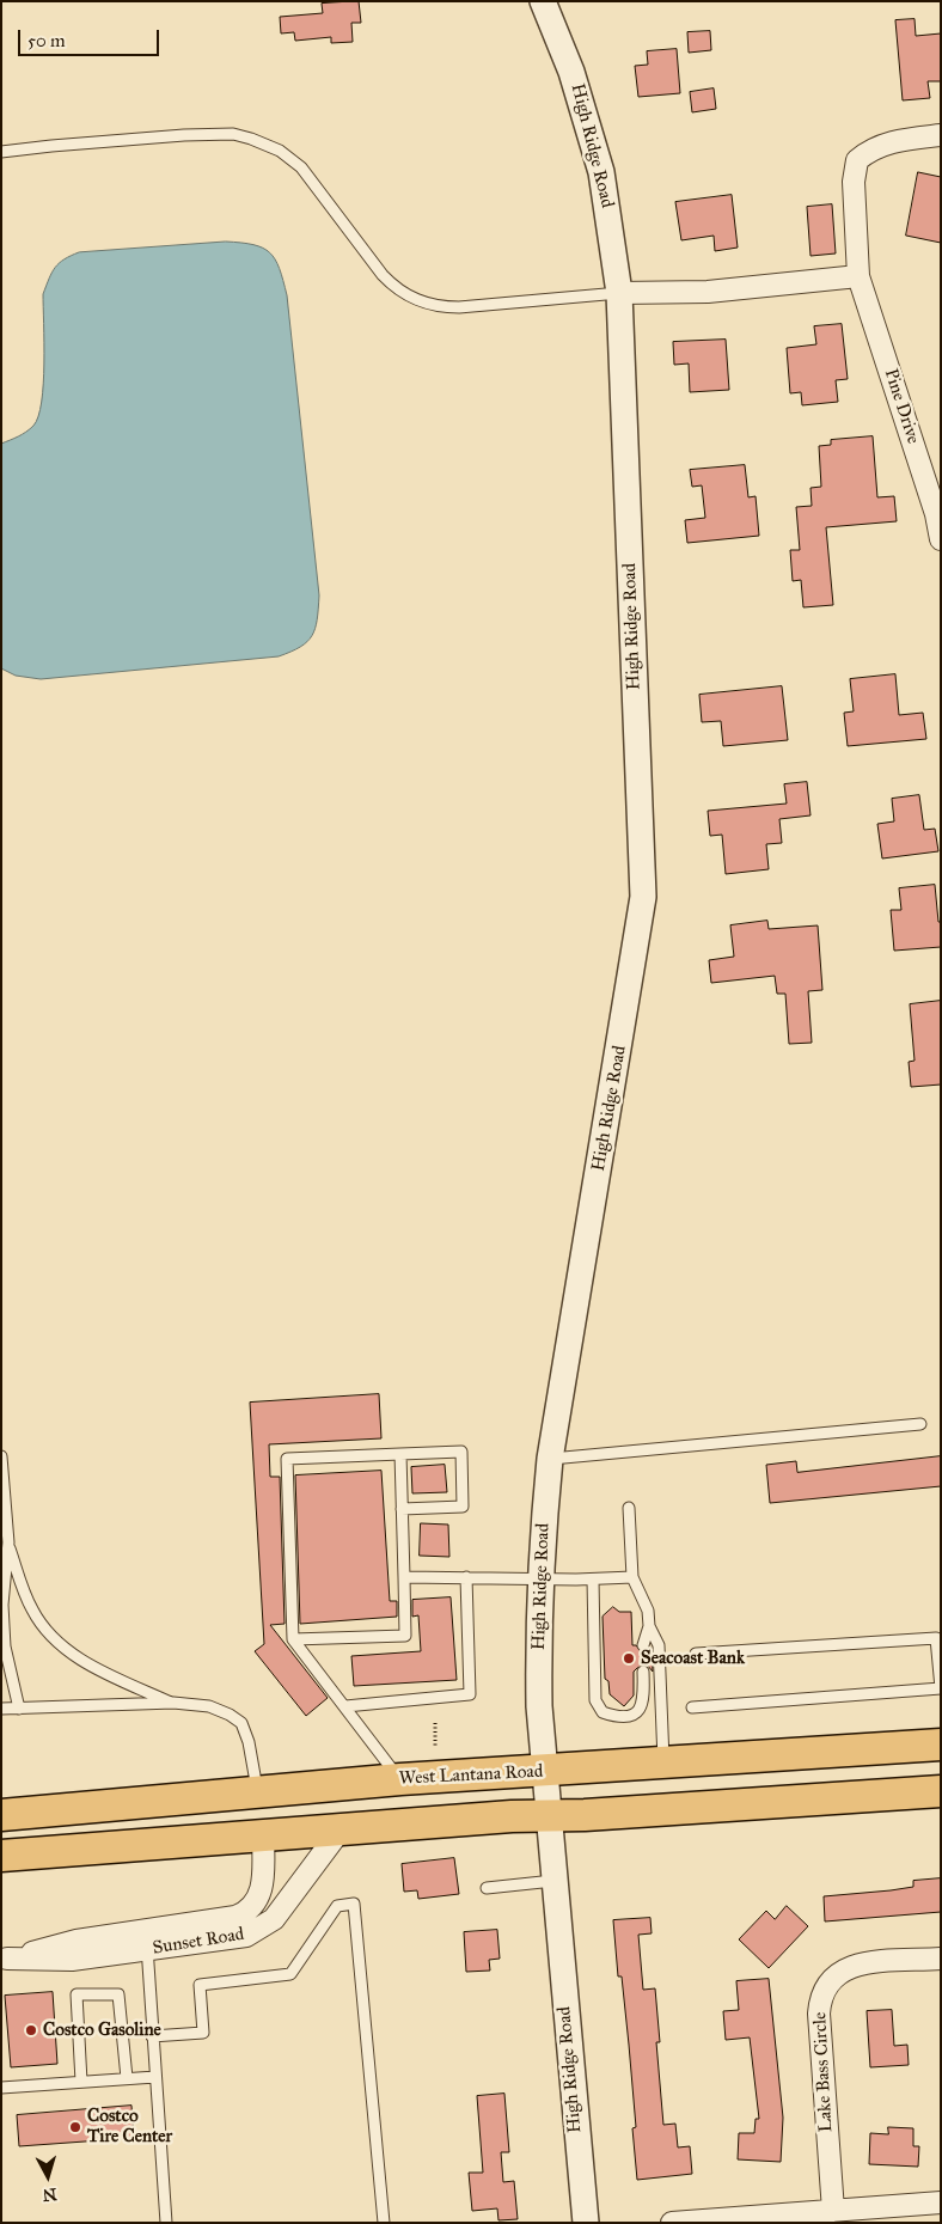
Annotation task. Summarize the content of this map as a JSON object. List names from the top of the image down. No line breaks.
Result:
{"streets":{"main road":["West Lantana Road"],"street":["High Ridge Road","Pine Drive","Sunset Road","Lake Bass Circle"]},"crossings":[["High Ridge Road","West Lantana Road"]],"places":["Seacoast Bank","Costco Gasoline","Costco Tire Center"],"scale_bar":"50 m","north":"bottom"}
